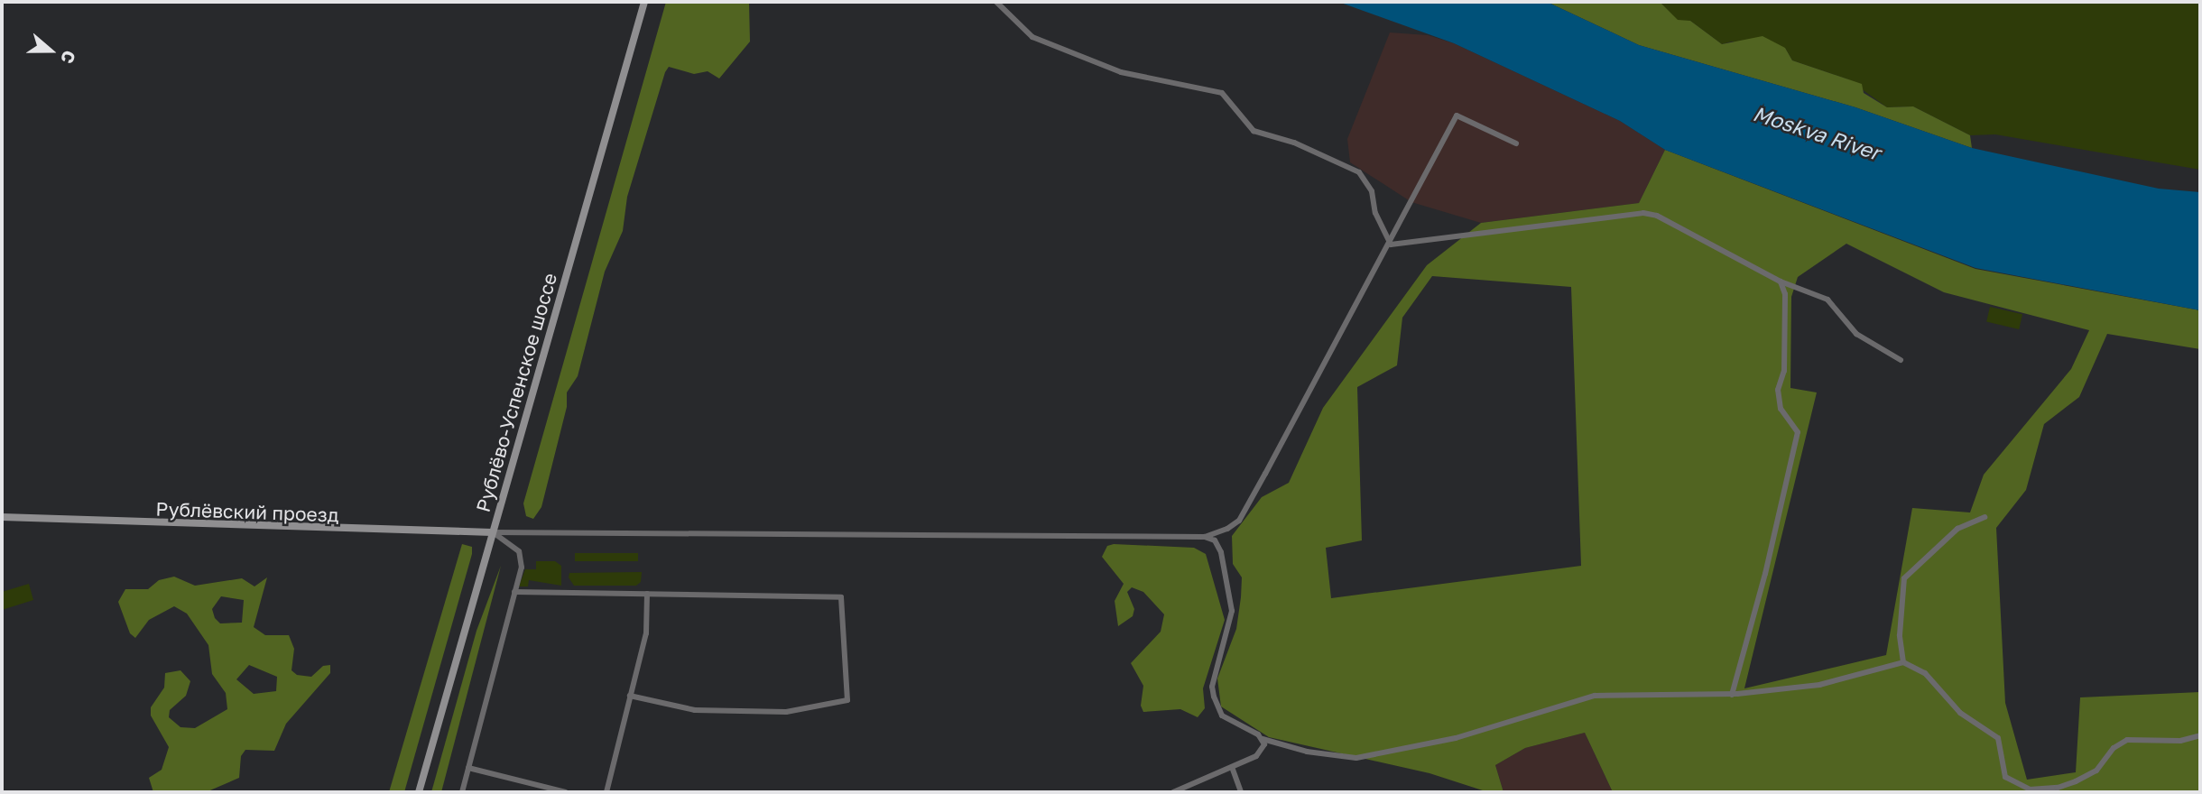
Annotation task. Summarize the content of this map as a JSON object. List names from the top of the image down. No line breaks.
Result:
{"streets":{"main road":["Рублёво-Успенское шоссе","Рублёвский проезд"]},"crossings":[["Рублёво-Успенское шоссе","Рублёвский проезд"]],"water":["Moskva River"],"north":"right"}
